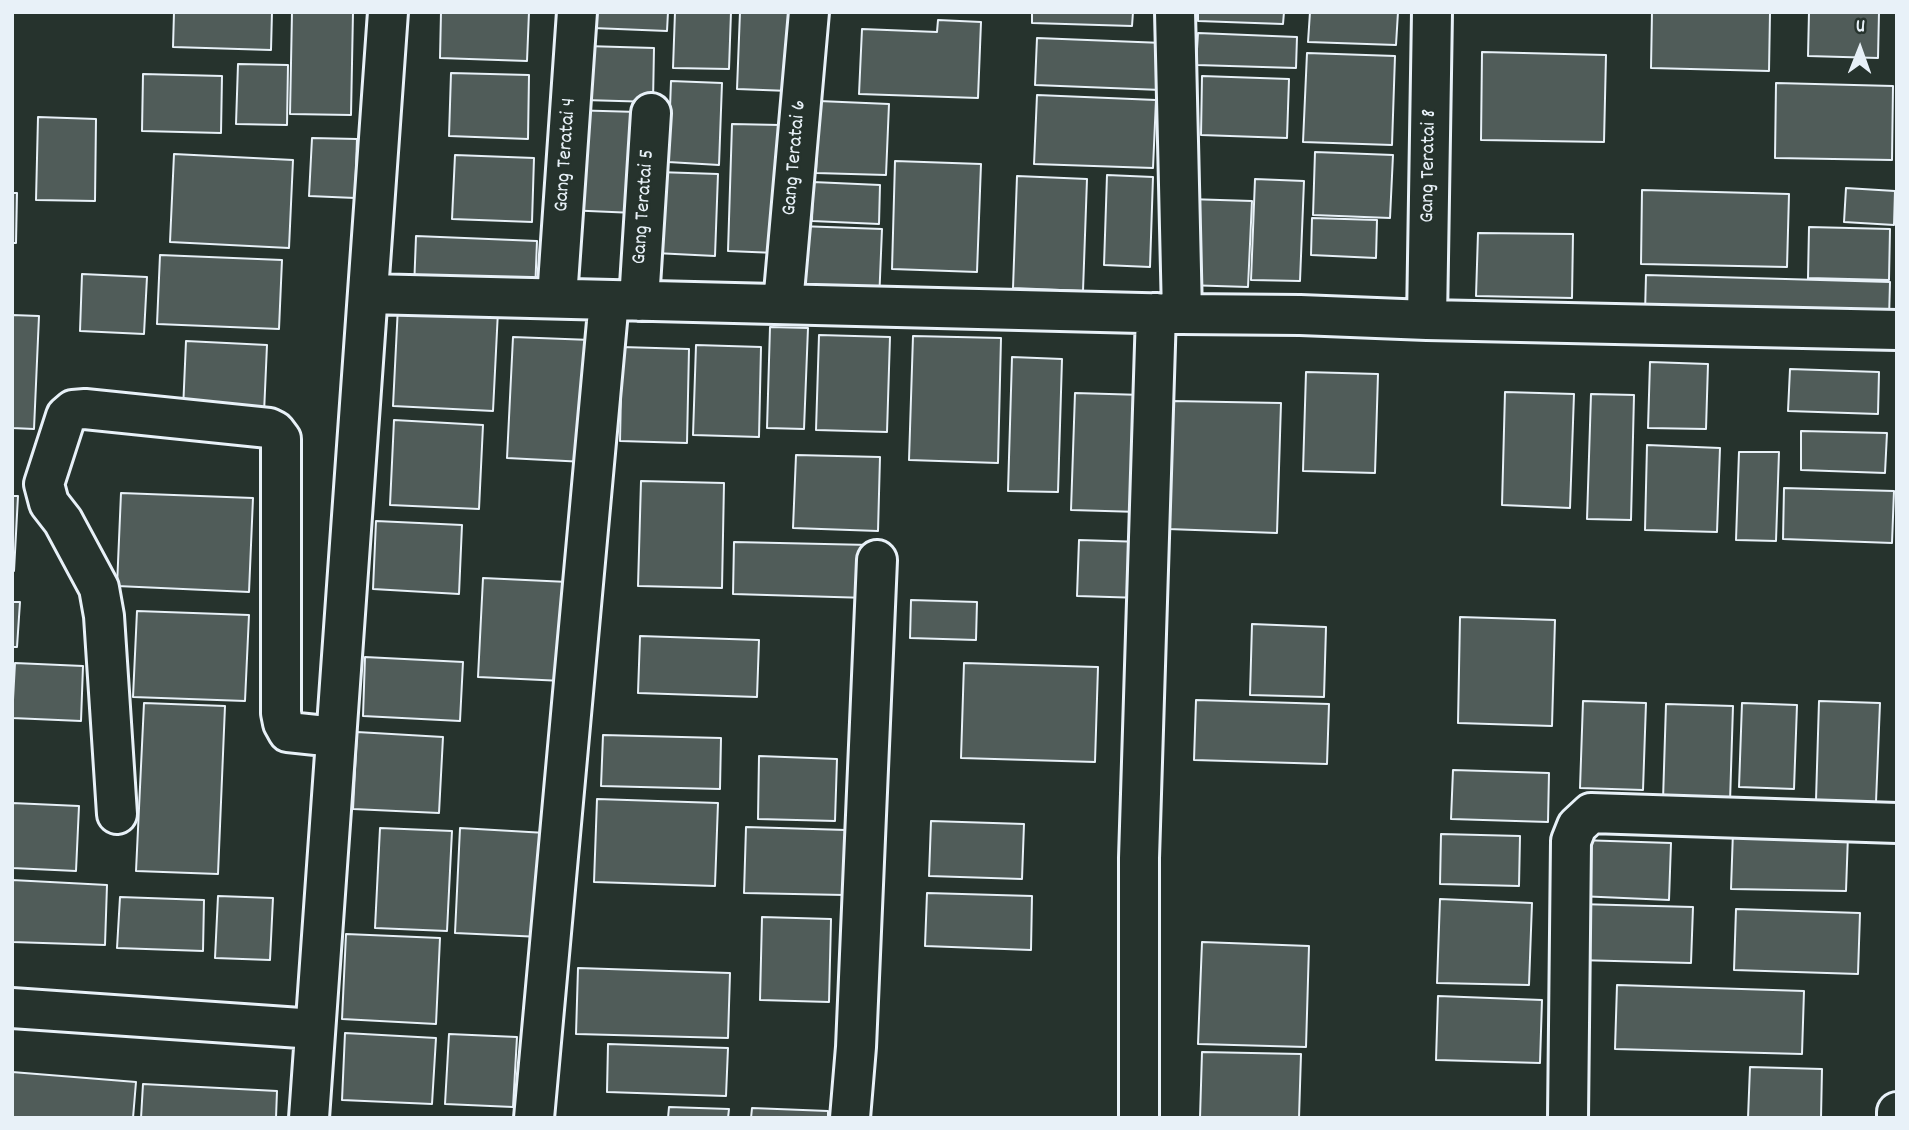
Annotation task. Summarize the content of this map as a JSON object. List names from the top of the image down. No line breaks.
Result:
{"streets":{"street":["Gang Teratai 4","Gang Teratai 6","Gang Teratai 8","Gang Teratai 5"]},"north":"top"}
